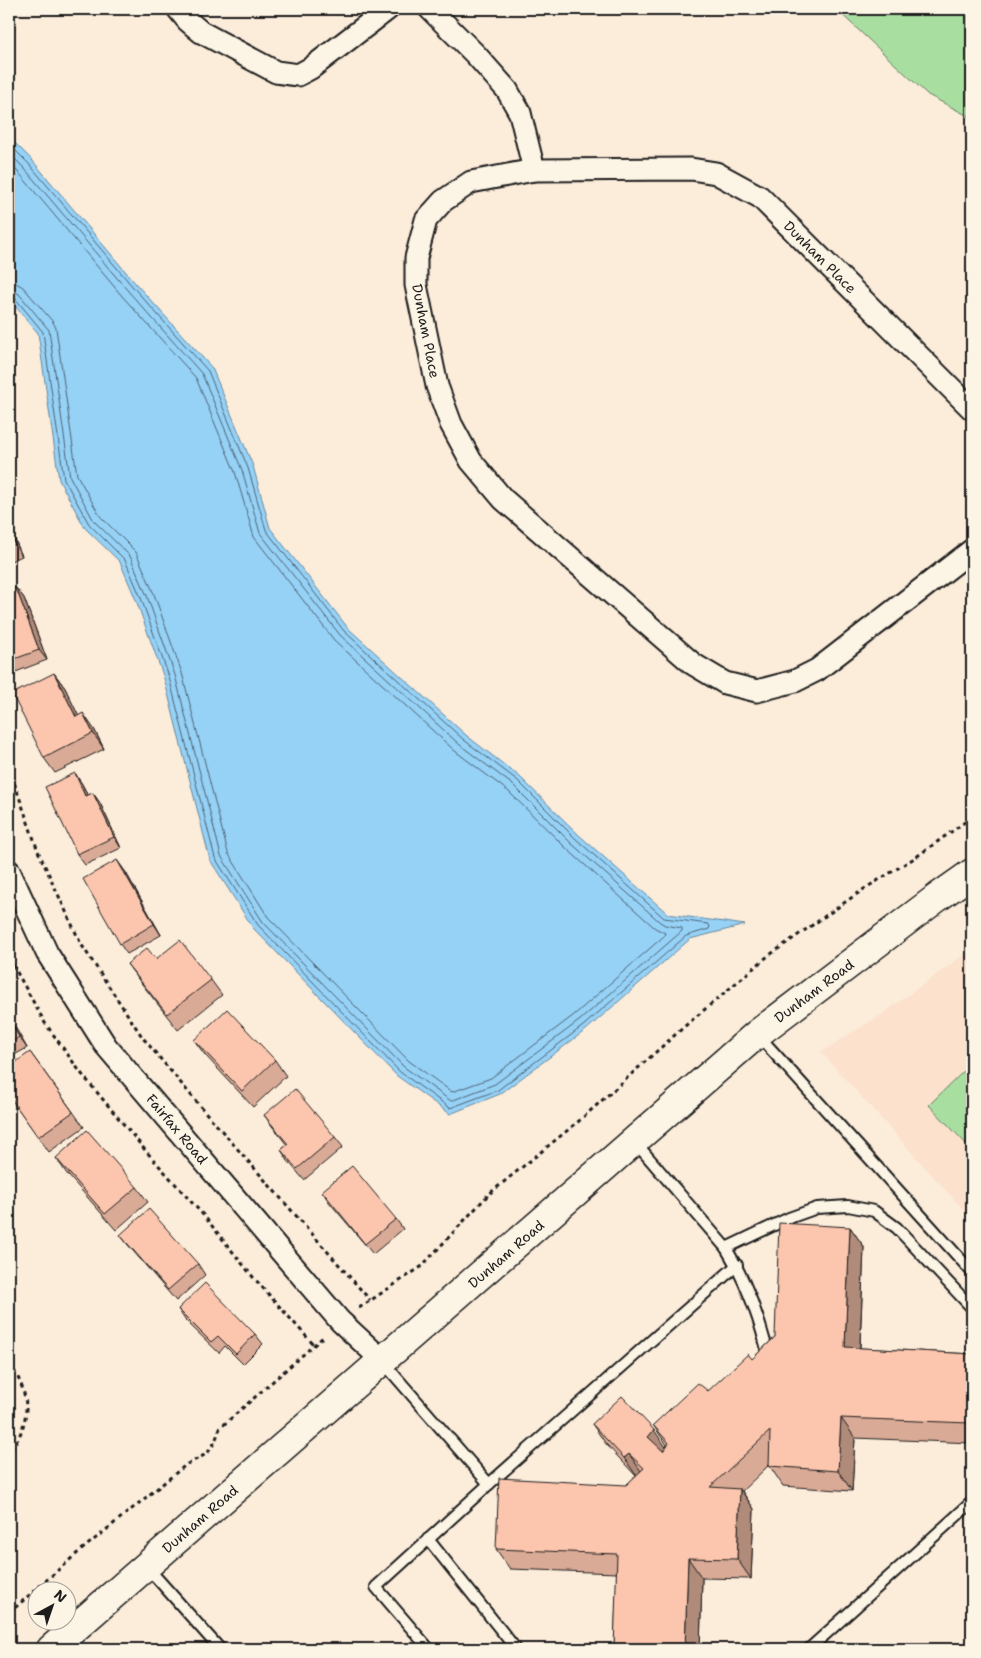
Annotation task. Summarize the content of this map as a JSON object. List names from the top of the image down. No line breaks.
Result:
{"streets":{"street":["Dunham Place","Dunham Road","Fairfax Road"]},"crossings":[["Dunham Road","Fairfax Road"]],"north":"top right"}
